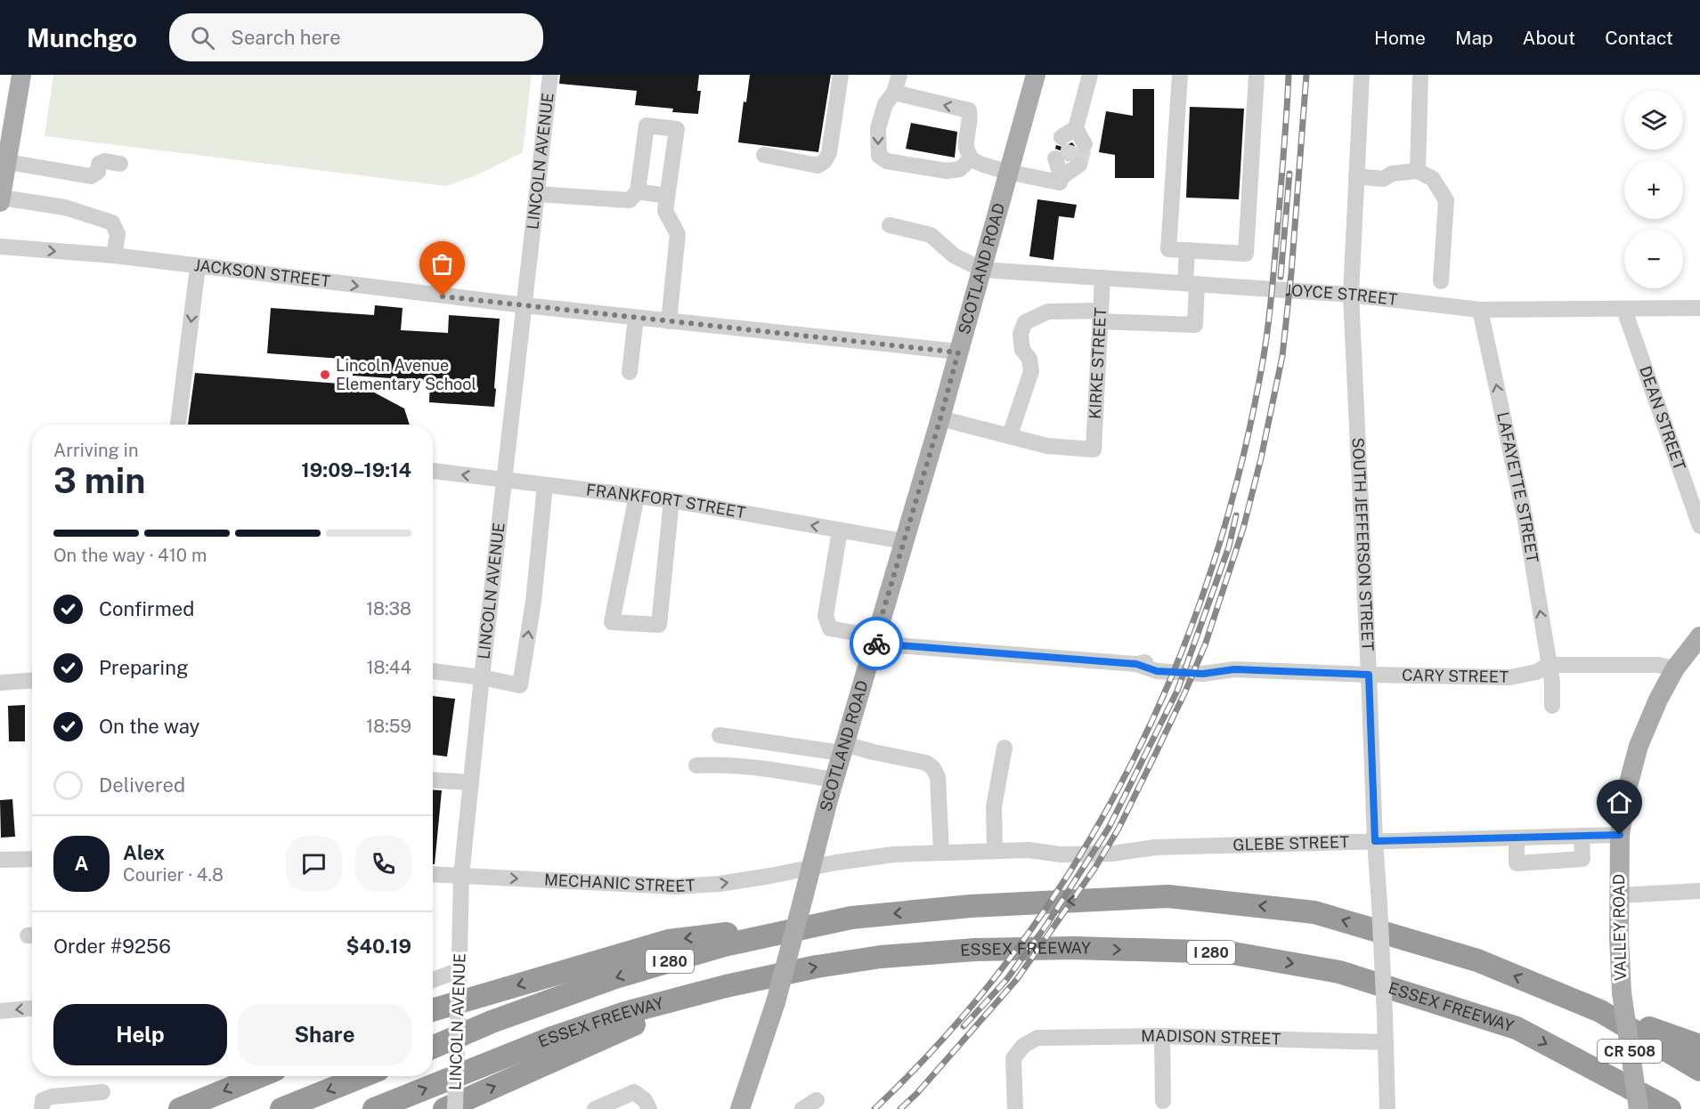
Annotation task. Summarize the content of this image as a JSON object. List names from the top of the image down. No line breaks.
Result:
{"streets":{"highway":["ESSEX FREEWAY","I 280"],"main road":["SCOTLAND ROAD","VALLEY ROAD","CR 508"],"street":["LINCOLN AVENUE","JACKSON STREET","JOYCE STREET","KIRKE STREET","DEAN STREET","LAFAYETTE STREET","FRANKFORT STREET","SOUTH JEFFERSON STREET","CARY STREET","GLEBE STREET","MECHANIC STREET","MADISON STREET"]},"crossings":[["LINCOLN AVENUE","JACKSON STREET"],["LINCOLN AVENUE","FRANKFORT STREET"],["LINCOLN AVENUE","MECHANIC STREET"],["SCOTLAND ROAD","JACKSON STREET"],["SCOTLAND ROAD","JOYCE STREET"],["SCOTLAND ROAD","FRANKFORT STREET"],["SCOTLAND ROAD","CARY STREET"],["SCOTLAND ROAD","GLEBE STREET"],["SCOTLAND ROAD","MECHANIC STREET"],["JOYCE STREET","KIRKE STREET"],["JOYCE STREET","DEAN STREET"],["JOYCE STREET","LAFAYETTE STREET"],["JOYCE STREET","SOUTH JEFFERSON STREET"],["LAFAYETTE STREET","CARY STREET"],["SOUTH JEFFERSON STREET","CARY STREET"],["SOUTH JEFFERSON STREET","GLEBE STREET"],["SOUTH JEFFERSON STREET","MADISON STREET"],["CARY STREET","VALLEY ROAD"],["GLEBE STREET","MECHANIC STREET"],["GLEBE STREET","VALLEY ROAD"]],"one_way":["JACKSON STREET","LAFAYETTE STREET","FRANKFORT STREET"],"places":["Lincoln Avenue Elementary School"],"page":{"header":"Munchgo","search":"Search here","nav":["Home","Map","About","Contact"],"map_buttons":["+","−"],"heading":["3 min","Arriving in","19:09–19:14"],"panel":["Alex","Courier · 4.8","Order #9256","$40.19"],"bar":"On the way · 410 m","list":[["Confirmed","18:38"],["Preparing","18:44"],["On the way","18:59"],"Delivered"],"round":"A","buttons":["Help","Share"]}}
